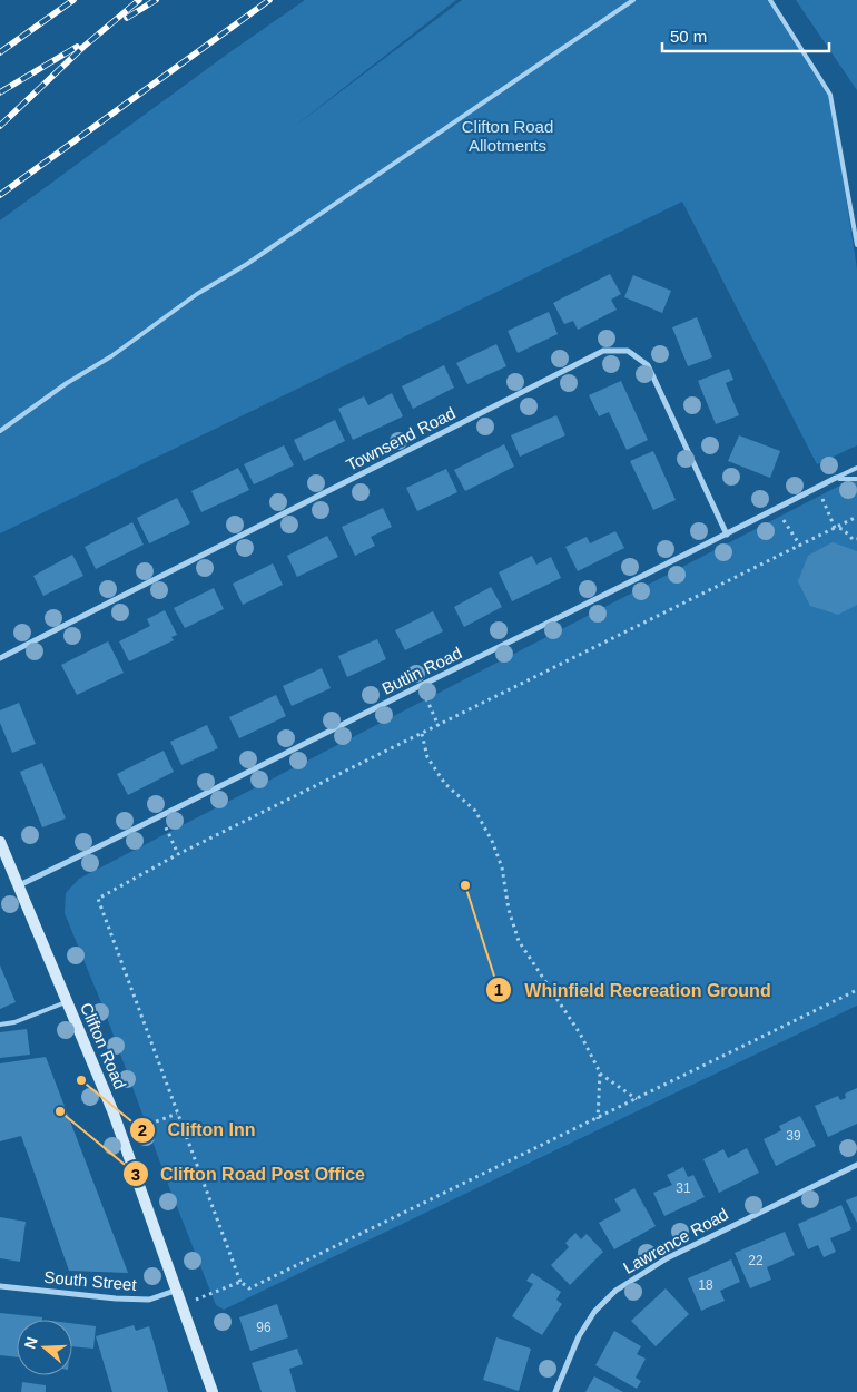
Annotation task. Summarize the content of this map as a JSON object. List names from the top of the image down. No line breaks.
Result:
{"streets":{"street":["Townsend Road","Butlin Road","Clifton Road","Lawrence Road","South Street"]},"crossings":[["Townsend Road","Butlin Road"],["Butlin Road","Clifton Road"],["Clifton Road","South Street"]],"parks":["Clifton Road Allotments"],"places":["Whinfield Recreation Ground","Clifton Inn","Clifton Road Post Office"],"house_numbers":["39","31","22","18","96"],"scale_bar":"50 m","north":"left"}
